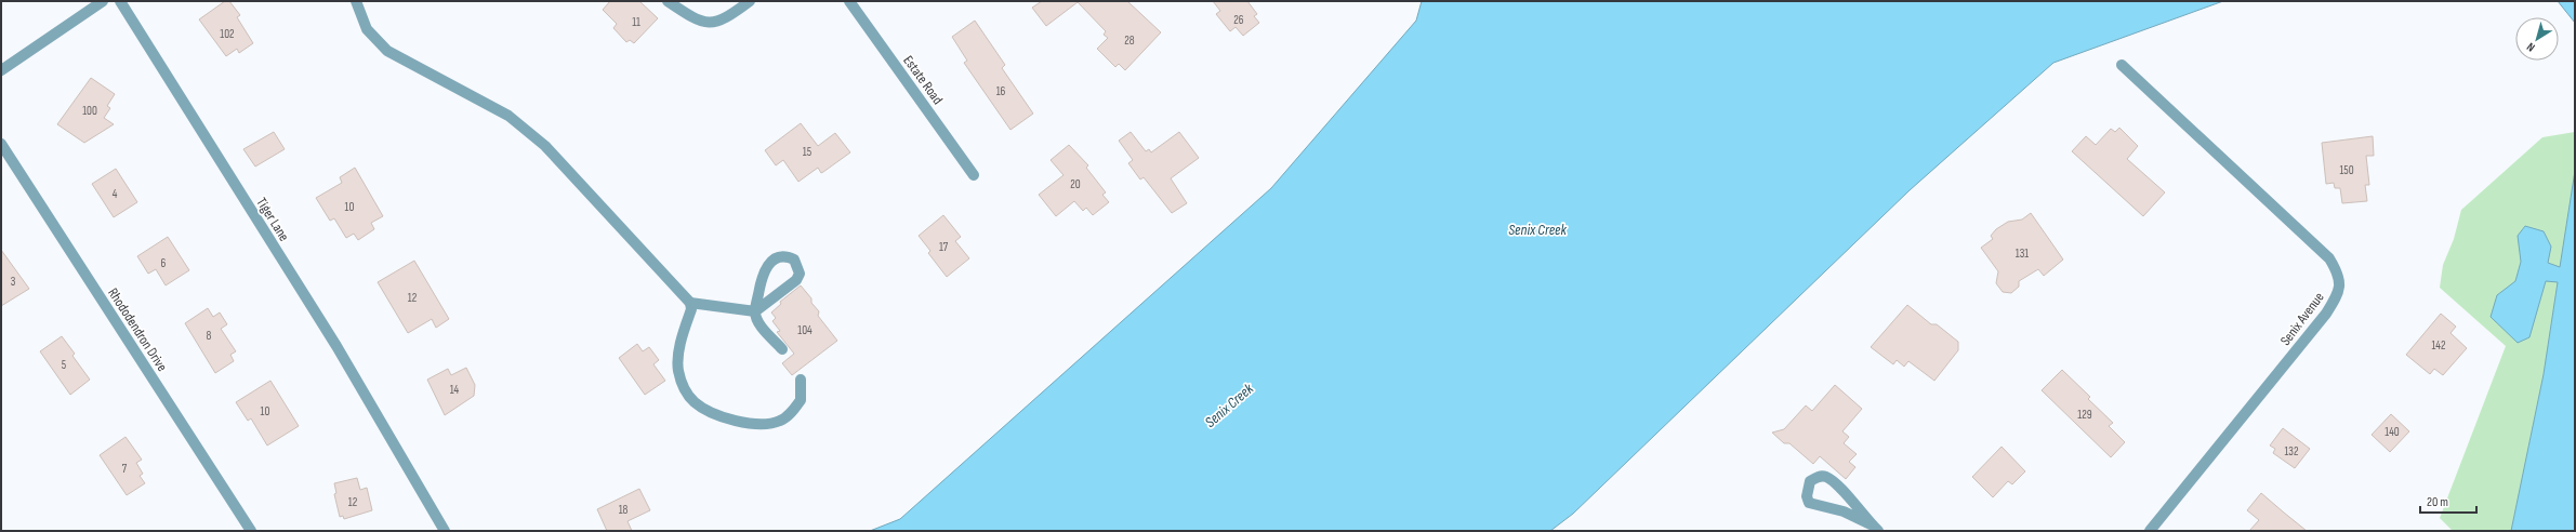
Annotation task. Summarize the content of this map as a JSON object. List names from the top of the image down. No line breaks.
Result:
{"streets":{"street":["Estate Road","Tiger Lane","Senix Avenue","Rhododendron Drive"]},"water":["Senix Creek"],"house_numbers":["26","11","102","28","16","100","15","150","20","4","10","17","131","6","3","12","104","8","142","5","14","10","129","140","132","7","12","18"],"scale_bar":"20 m","north":"bottom left"}
